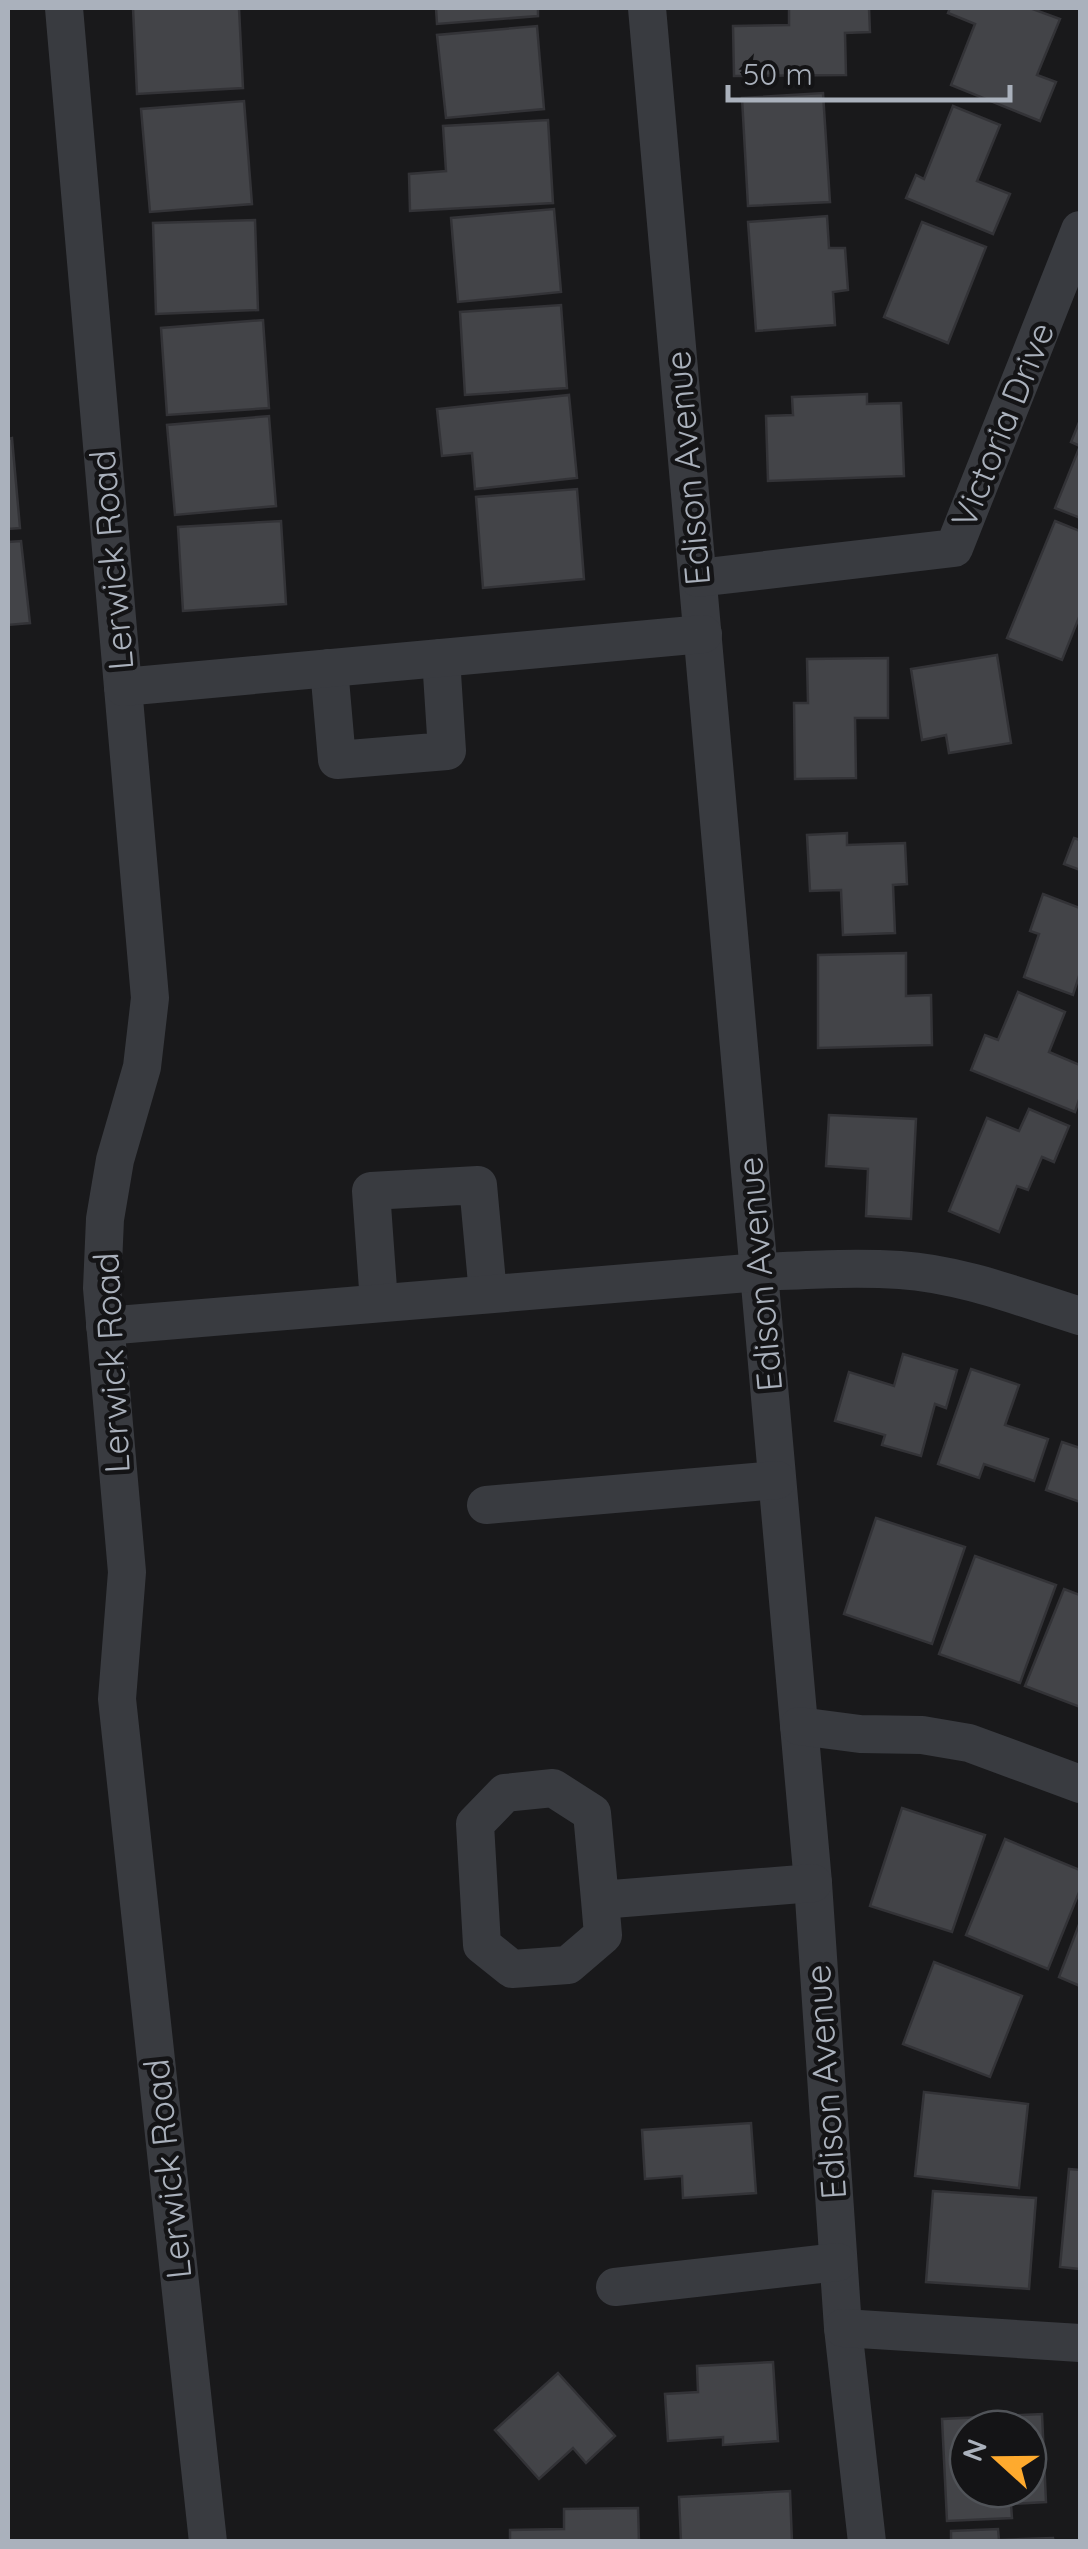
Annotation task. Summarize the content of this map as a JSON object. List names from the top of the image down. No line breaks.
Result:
{"streets":{"street":["Victoria Drive","Edison Avenue","Lerwick Road"]},"crossings":[["Victoria Drive","Edison Avenue"]],"scale_bar":"50 m","north":"left"}
